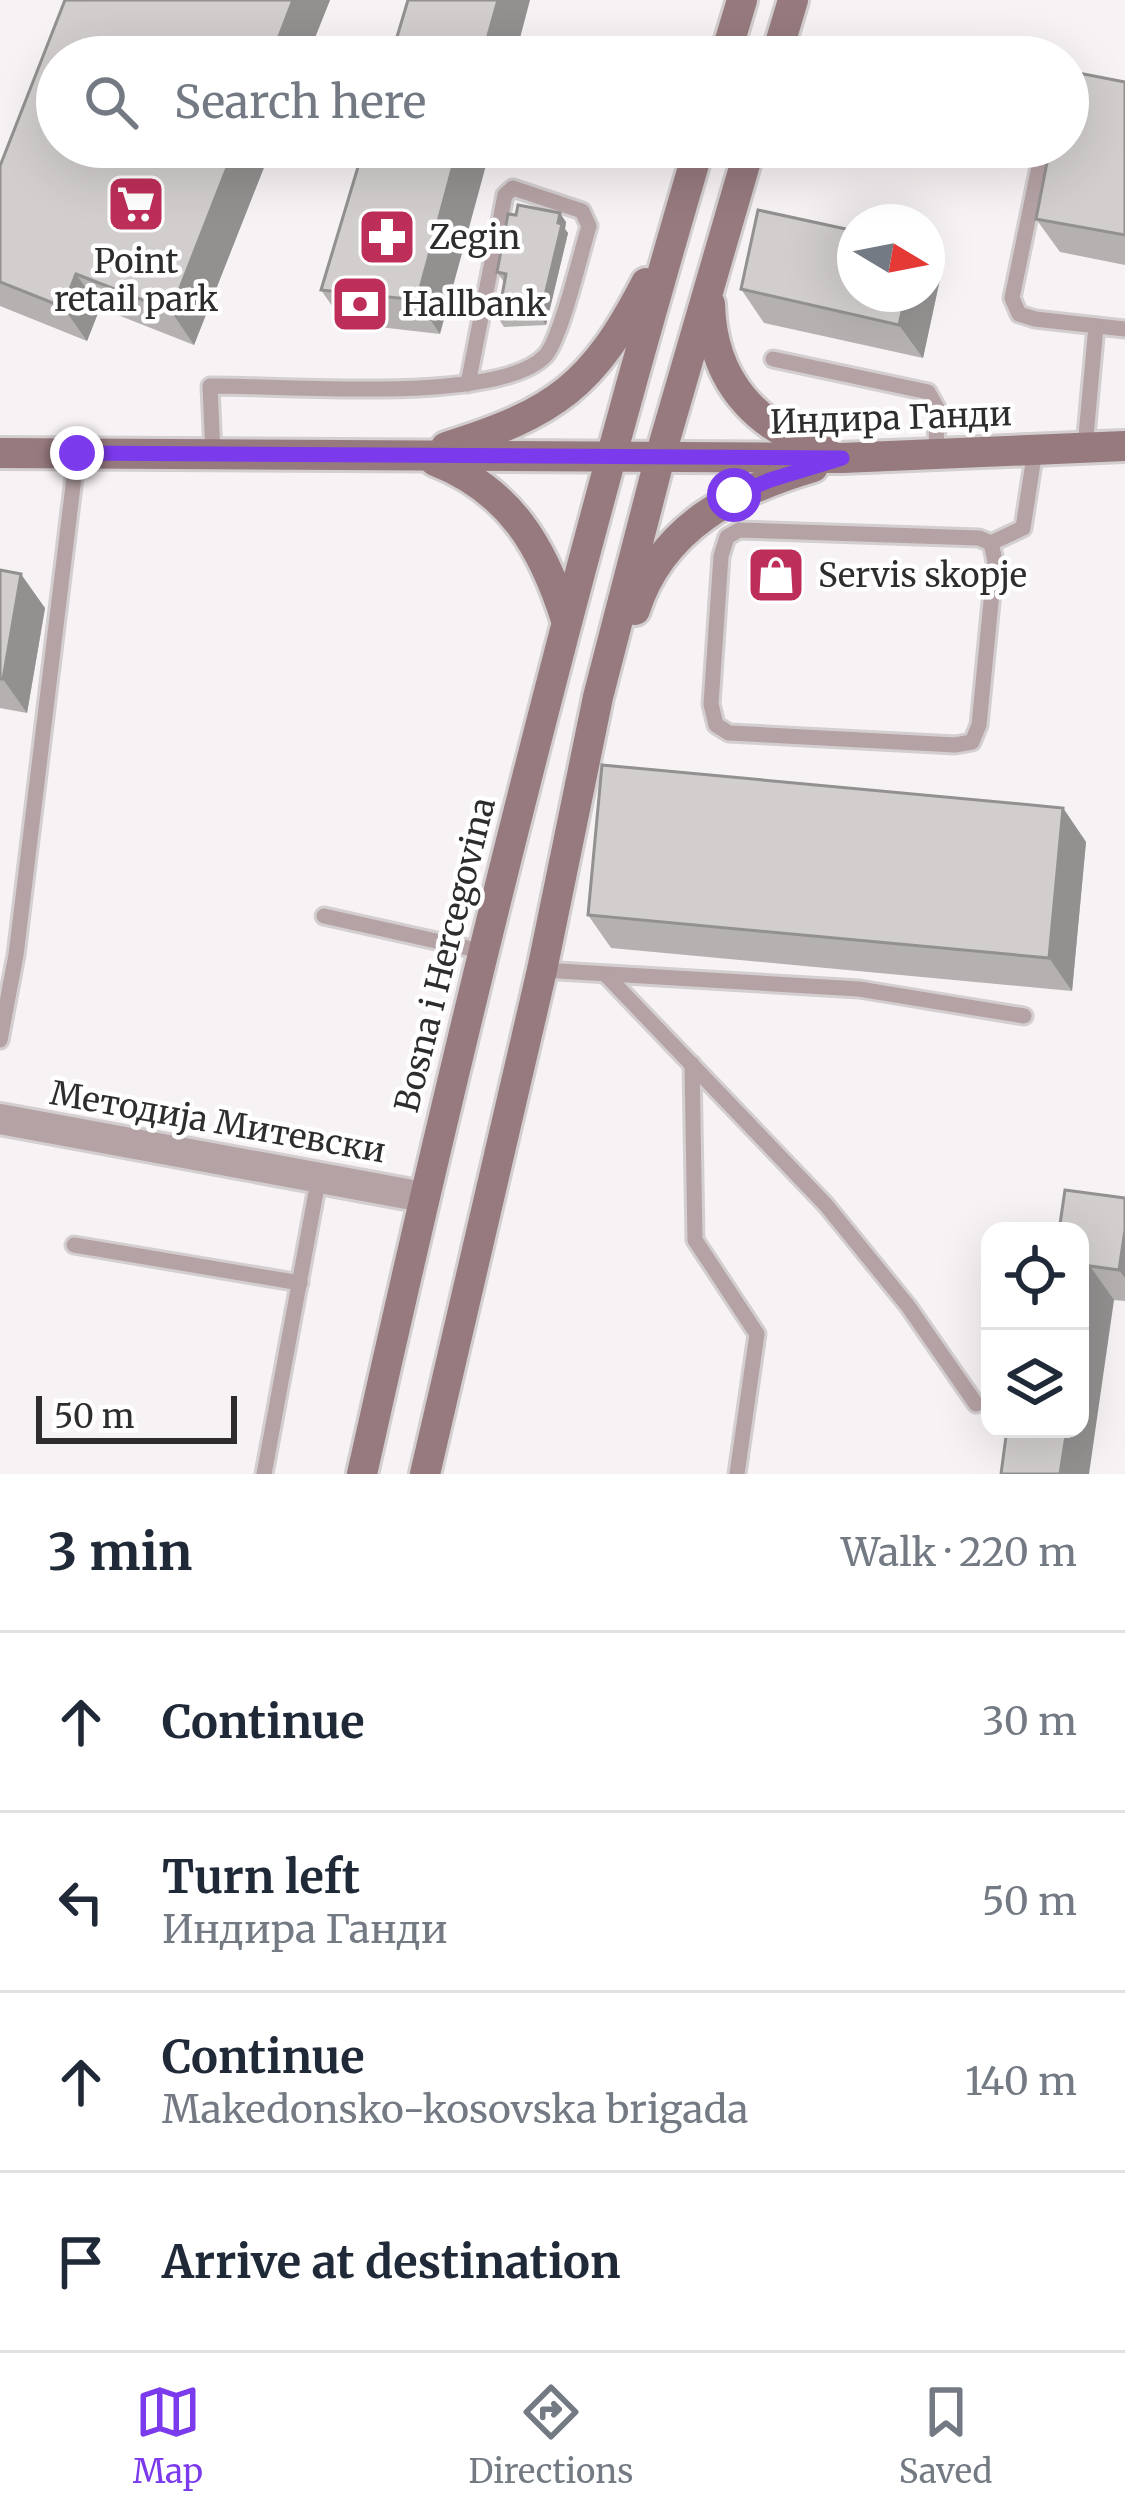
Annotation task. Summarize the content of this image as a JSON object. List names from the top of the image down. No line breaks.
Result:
{"streets":{"street":["Индира Ганди","Bosna i Hercegovina","Методија Митевски"]},"crossings":[["Индира Ганди","Bosna i Hercegovina"],["Bosna i Hercegovina","Методија Митевски"]],"places":{"supermarket":["Point retail park"],"pharmacy":["Zegin"],"bank":["Hallbank"],"shop":["Servis skopje"]},"scale_bar":"50 m","north":"right","page":{"search":"Search here","scale":"50 m","heading":["3 min","Walk · 220 m"],"list":[["Continue","30 m"],["Turn left","Индира Ганди","50 m"],["Continue","Makedonsko-kosovska brigada","140 m"],"Arrive at destination"],"nav":["Map","Directions","Saved"]}}
